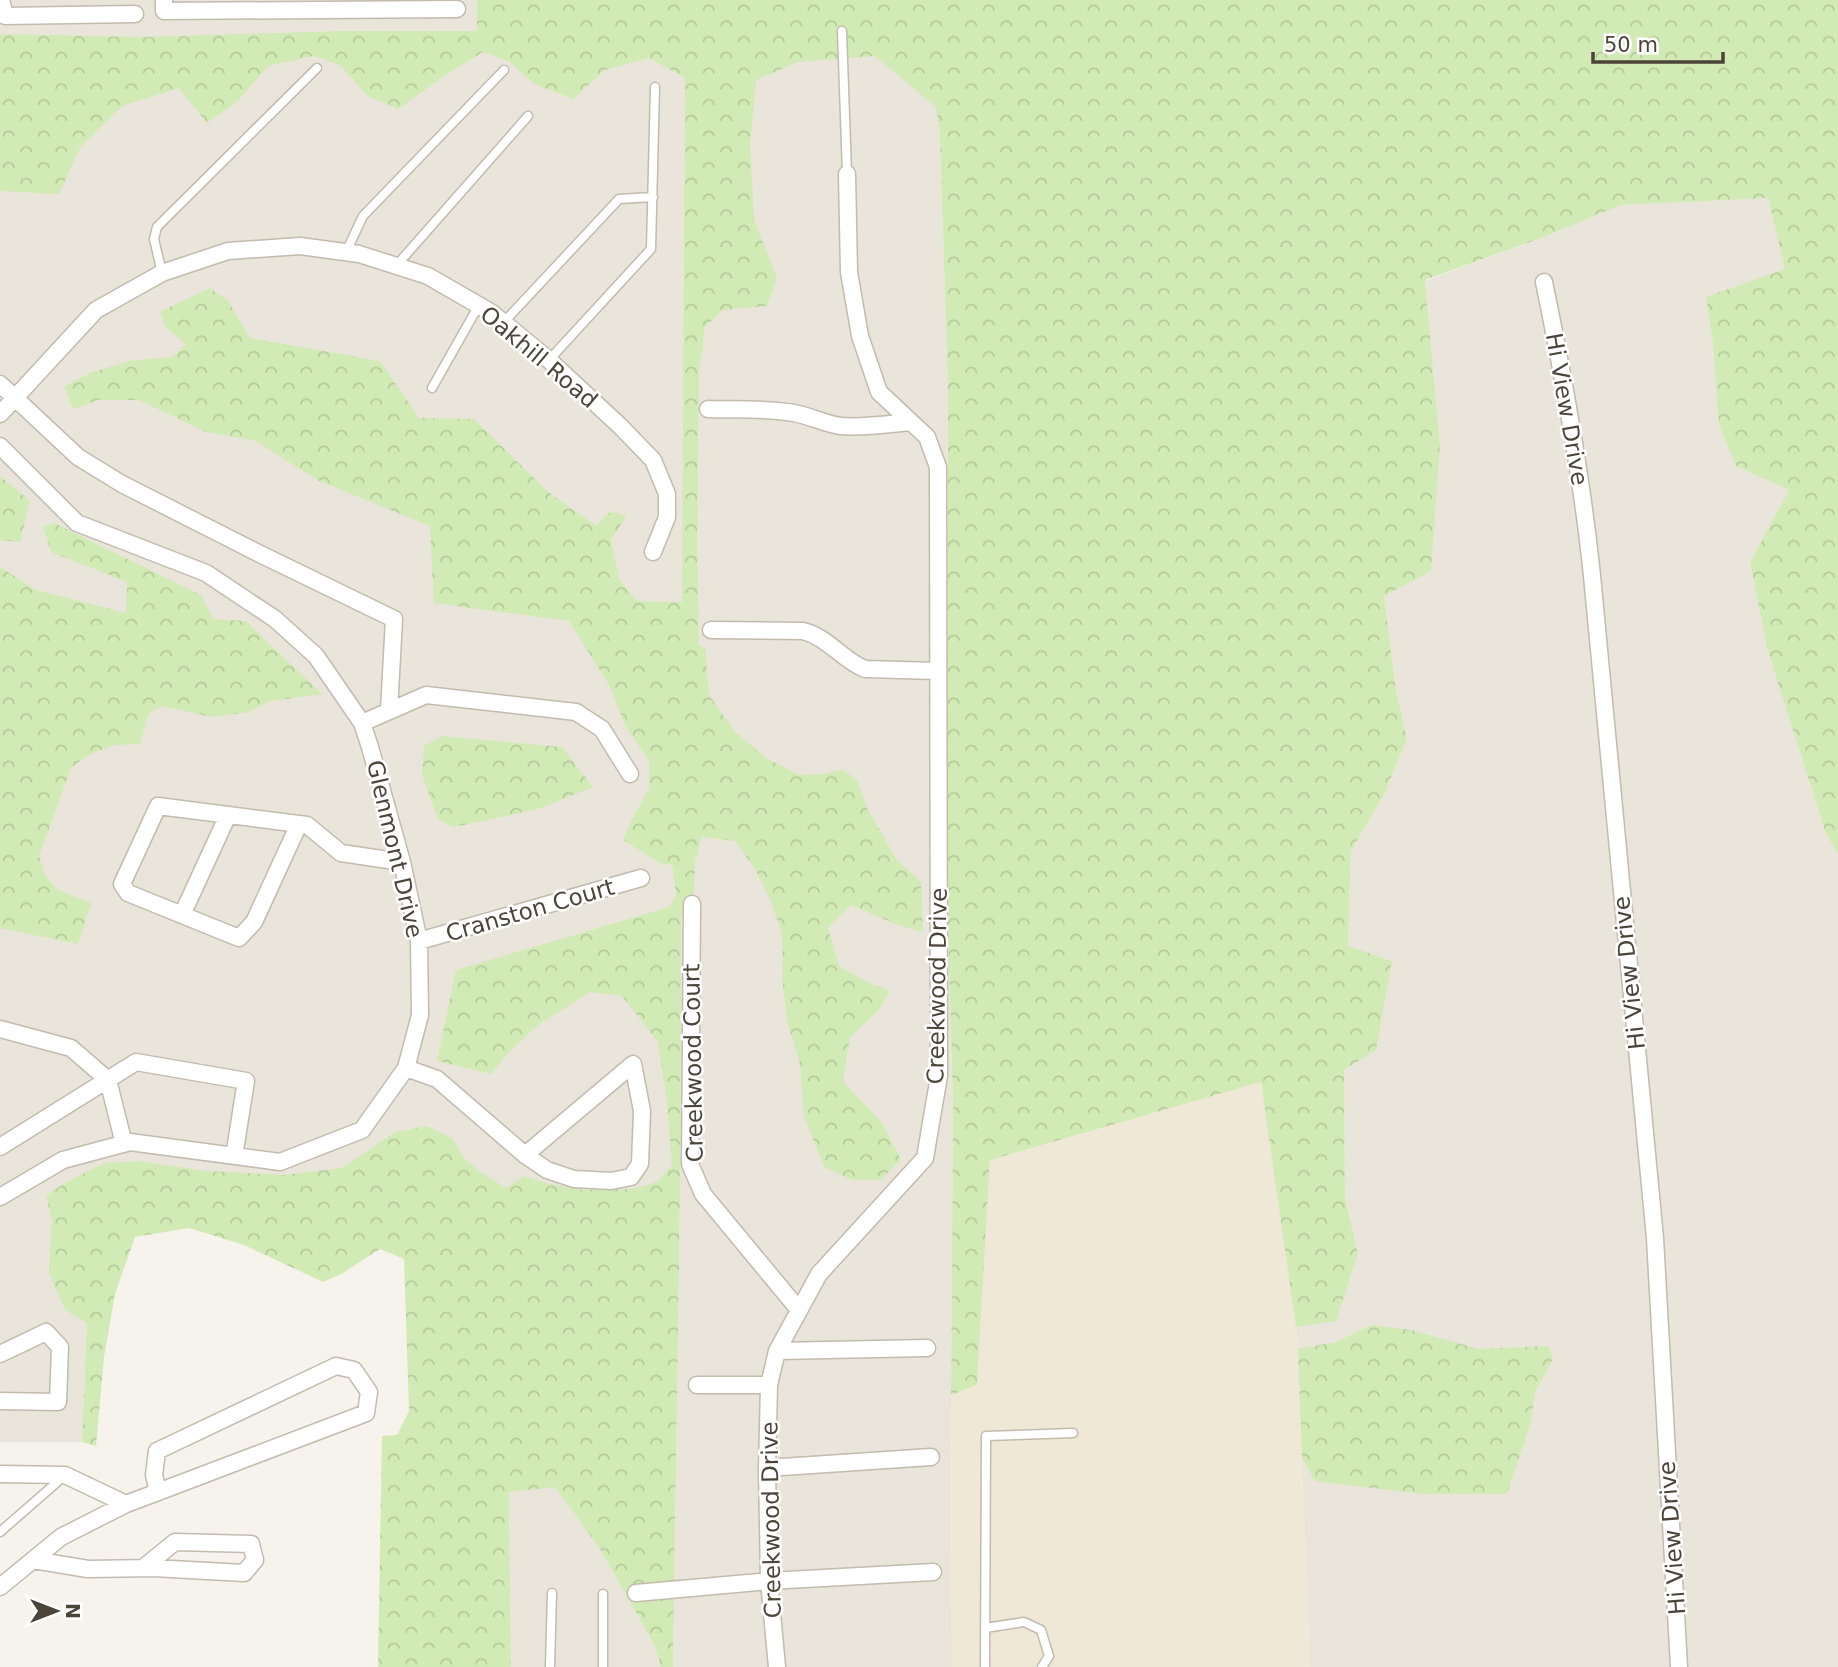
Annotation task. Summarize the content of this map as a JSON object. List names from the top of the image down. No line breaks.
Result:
{"streets":{"street":["Oakhill Road","Hi View Drive","Glenmont Drive","Cranston Court","Creekwood Drive","Creekwood Court"]},"crossings":[["Glenmont Drive","Cranston Court"],["Creekwood Drive","Creekwood Court"]],"scale_bar":"50 m","north":"right"}
